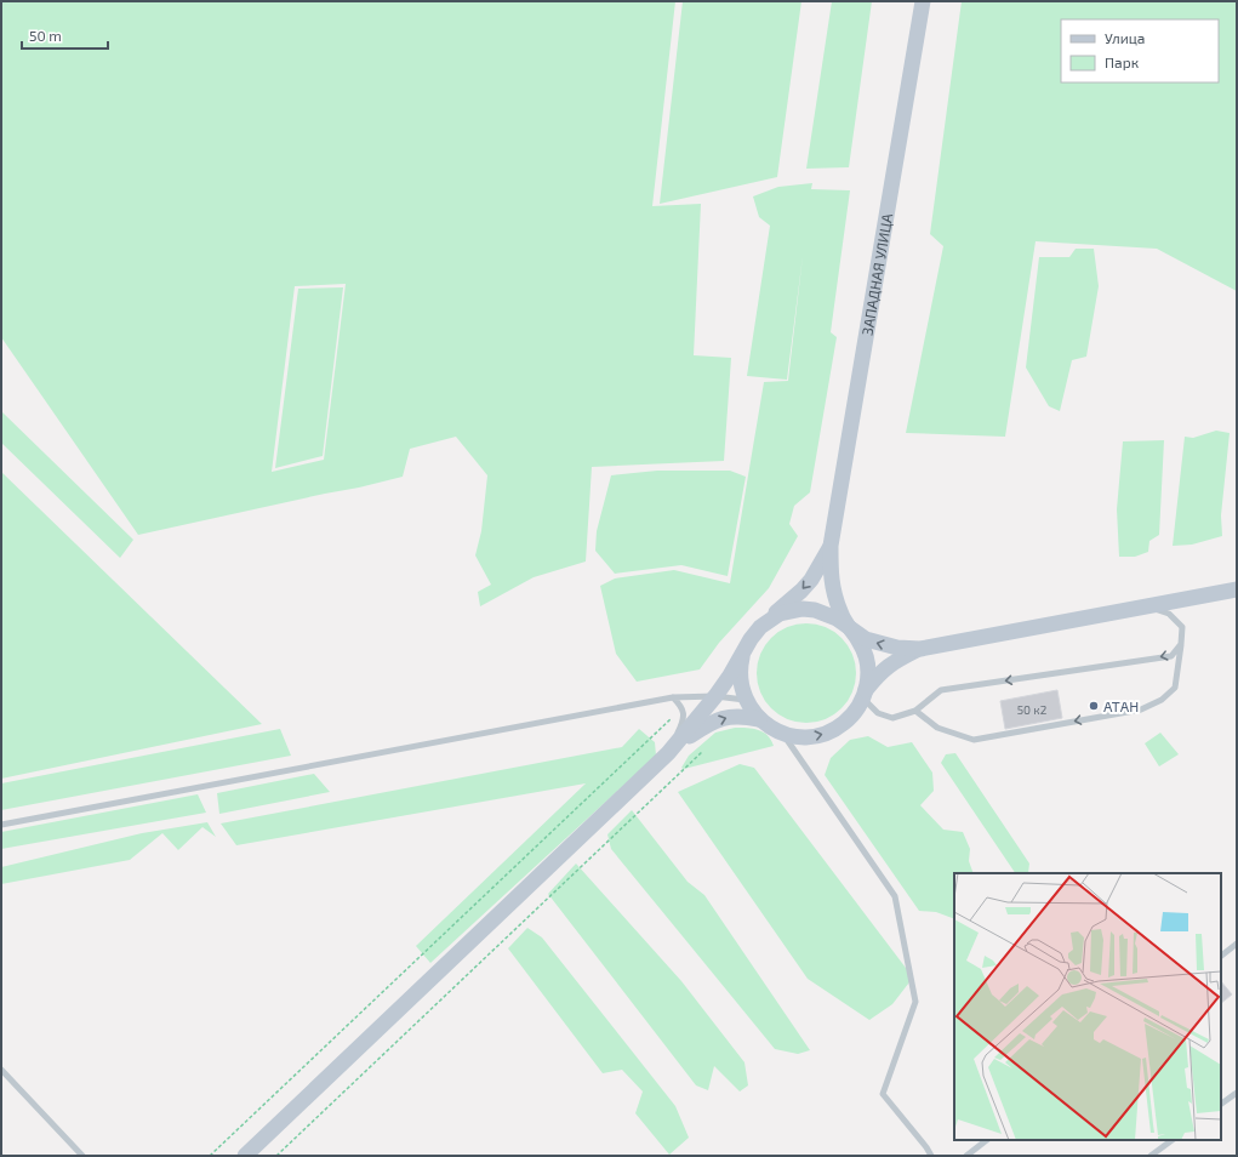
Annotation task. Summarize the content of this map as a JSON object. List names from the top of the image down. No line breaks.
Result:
{"streets":{"main road":["ЗАПАДНАЯ УЛИЦА"]},"places":["АТАН"],"house_numbers":["50 к2"],"legend":["Улица","Парк"],"scale_bar":"50 m"}
